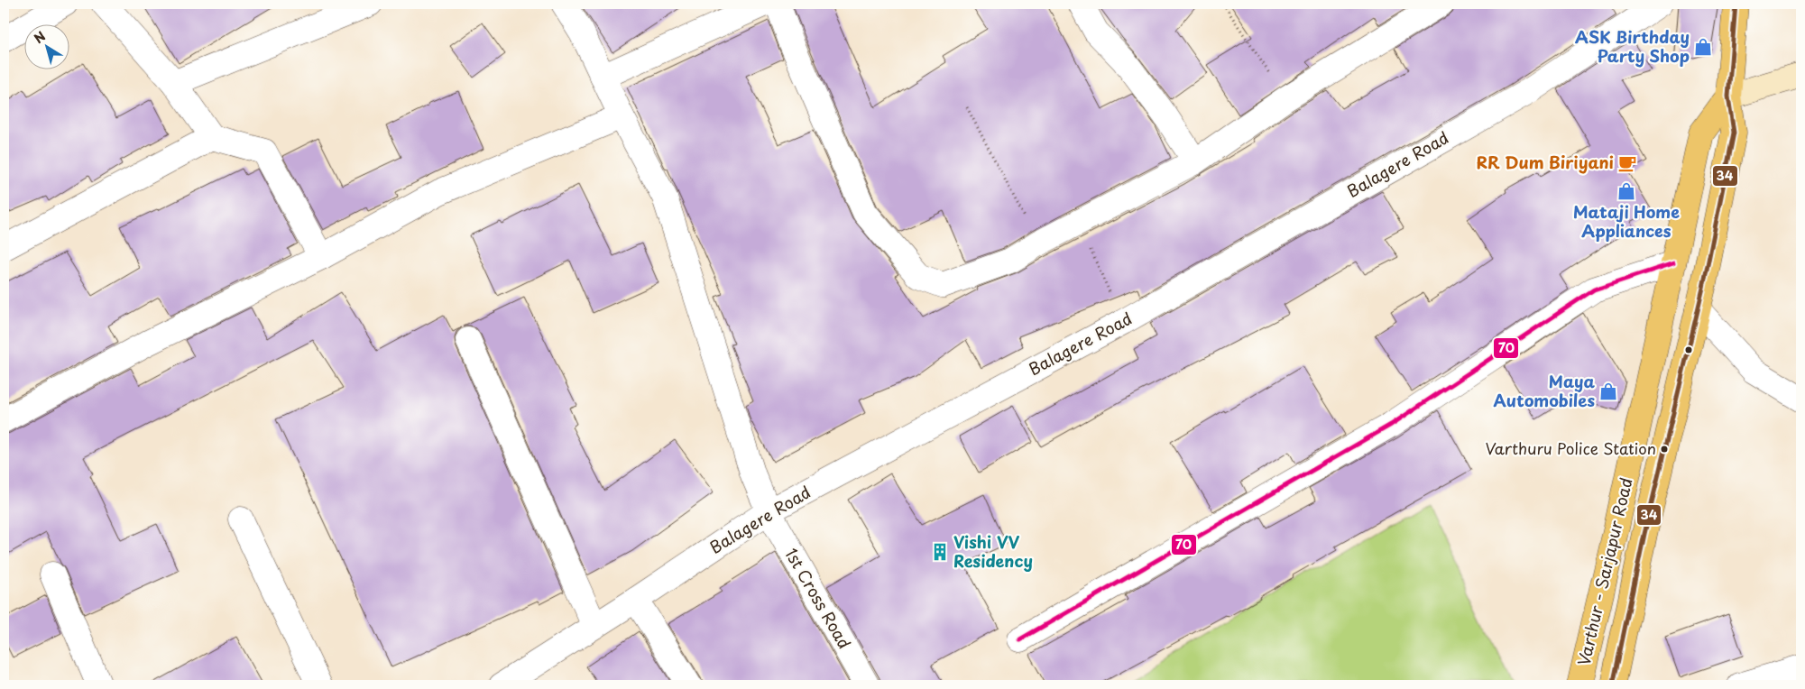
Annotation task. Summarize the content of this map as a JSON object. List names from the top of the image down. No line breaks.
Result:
{"streets":{"main road":["Varthur - Sarjapur Road"],"street":["Balagere Road","1st Cross Road"]},"crossings":[["Balagere Road","1st Cross Road"]],"places":{"shop":["ASK Birthday Party Shop","Mataji Home Appliances","Maya Automobiles"],"cafe":["RR Dum Biriyani"],"other":["Varthuru Police Station"],"building":["Vishi VV Residency"]},"lines":["transit line 34","transit line 70"],"north":"top left"}
